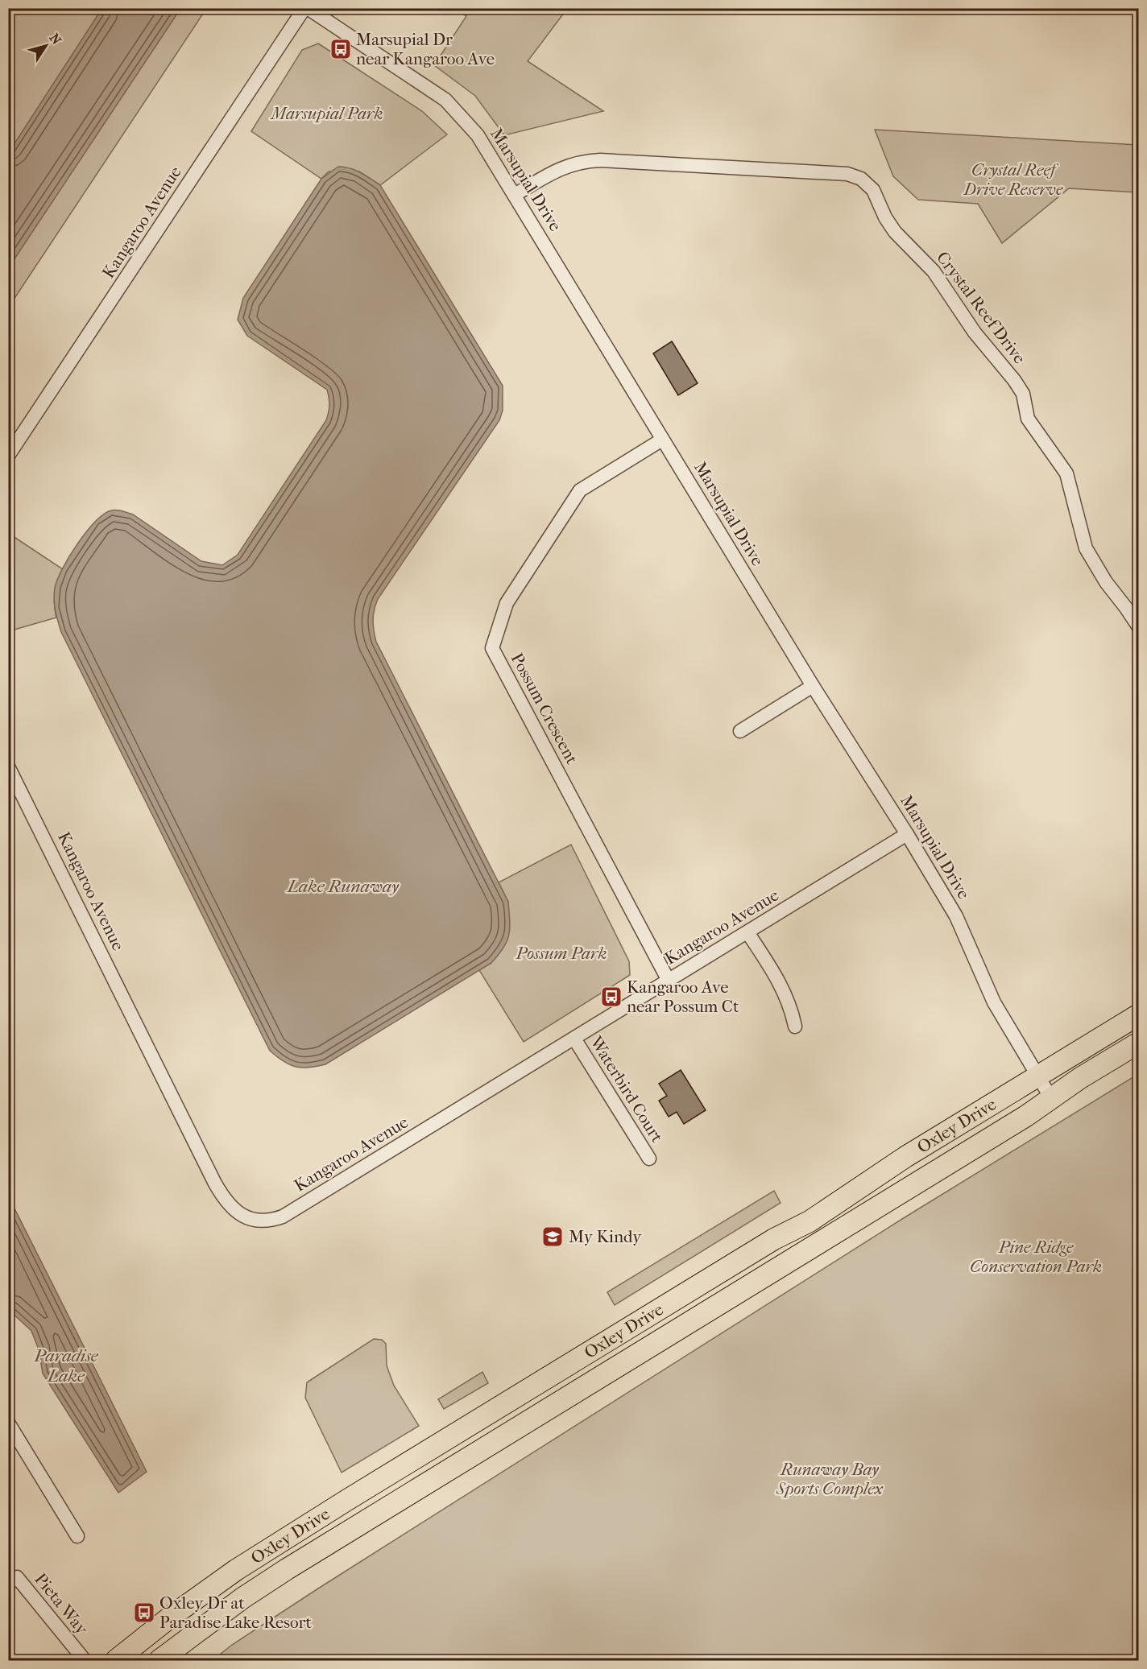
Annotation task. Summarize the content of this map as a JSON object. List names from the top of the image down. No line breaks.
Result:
{"streets":{"main road":["Oxley Drive"],"street":["Marsupial Drive","Kangaroo Avenue","Crystal Reef Drive","Possum Crescent","Waterbird Court","Pieta Way"]},"crossings":[["Marsupial Drive","Kangaroo Avenue"],["Marsupial Drive","Crystal Reef Drive"],["Marsupial Drive","Possum Crescent"],["Marsupial Drive","Oxley Drive"],["Kangaroo Avenue","Possum Crescent"],["Kangaroo Avenue","Waterbird Court"]],"water":["Lake Runaway","Paradise Lake"],"parks":["Marsupial Park","Crystal Reef Drive Reserve","Possum Park","Pine Ridge Conservation Park","Runaway Bay Sports Complex"],"places":{"bus stop":["Marsupial Dr near Kangaroo Ave","Kangaroo Ave near Possum Ct","Oxley Dr at Paradise Lake Resort"],"school or university":["My Kindy"]},"north":"top right"}
